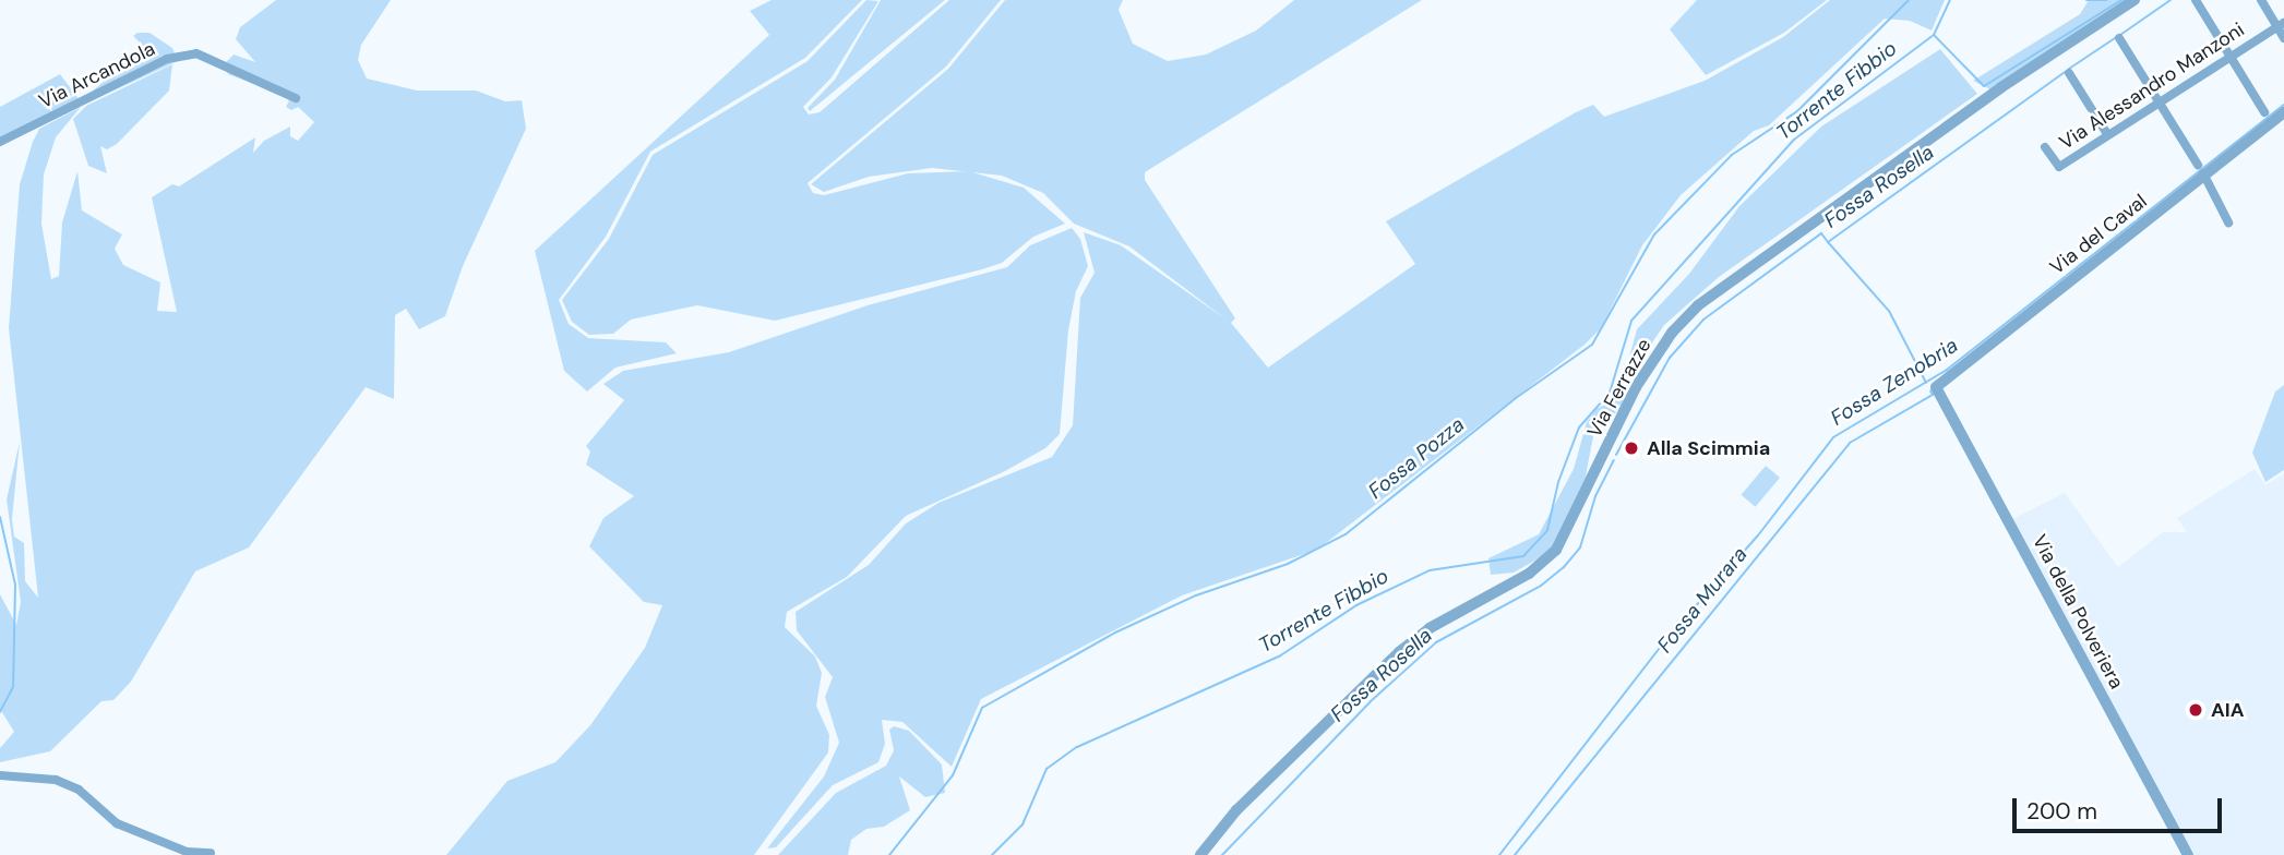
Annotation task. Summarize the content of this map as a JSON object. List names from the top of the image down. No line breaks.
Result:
{"streets":{"street":["Via Arcandola","Via Alessandro Manzoni","Via del Caval","Via Ferrazze","Via della Polveriera"]},"crossings":[["Via del Caval","Via della Polveriera"]],"water":["Torrente Fibbio","Fossa Rosella","Fossa Zenobria","Fossa Pozza","Fossa Murara"],"places":["Alla Scimmia","AIA"],"scale_bar":"200 m"}
